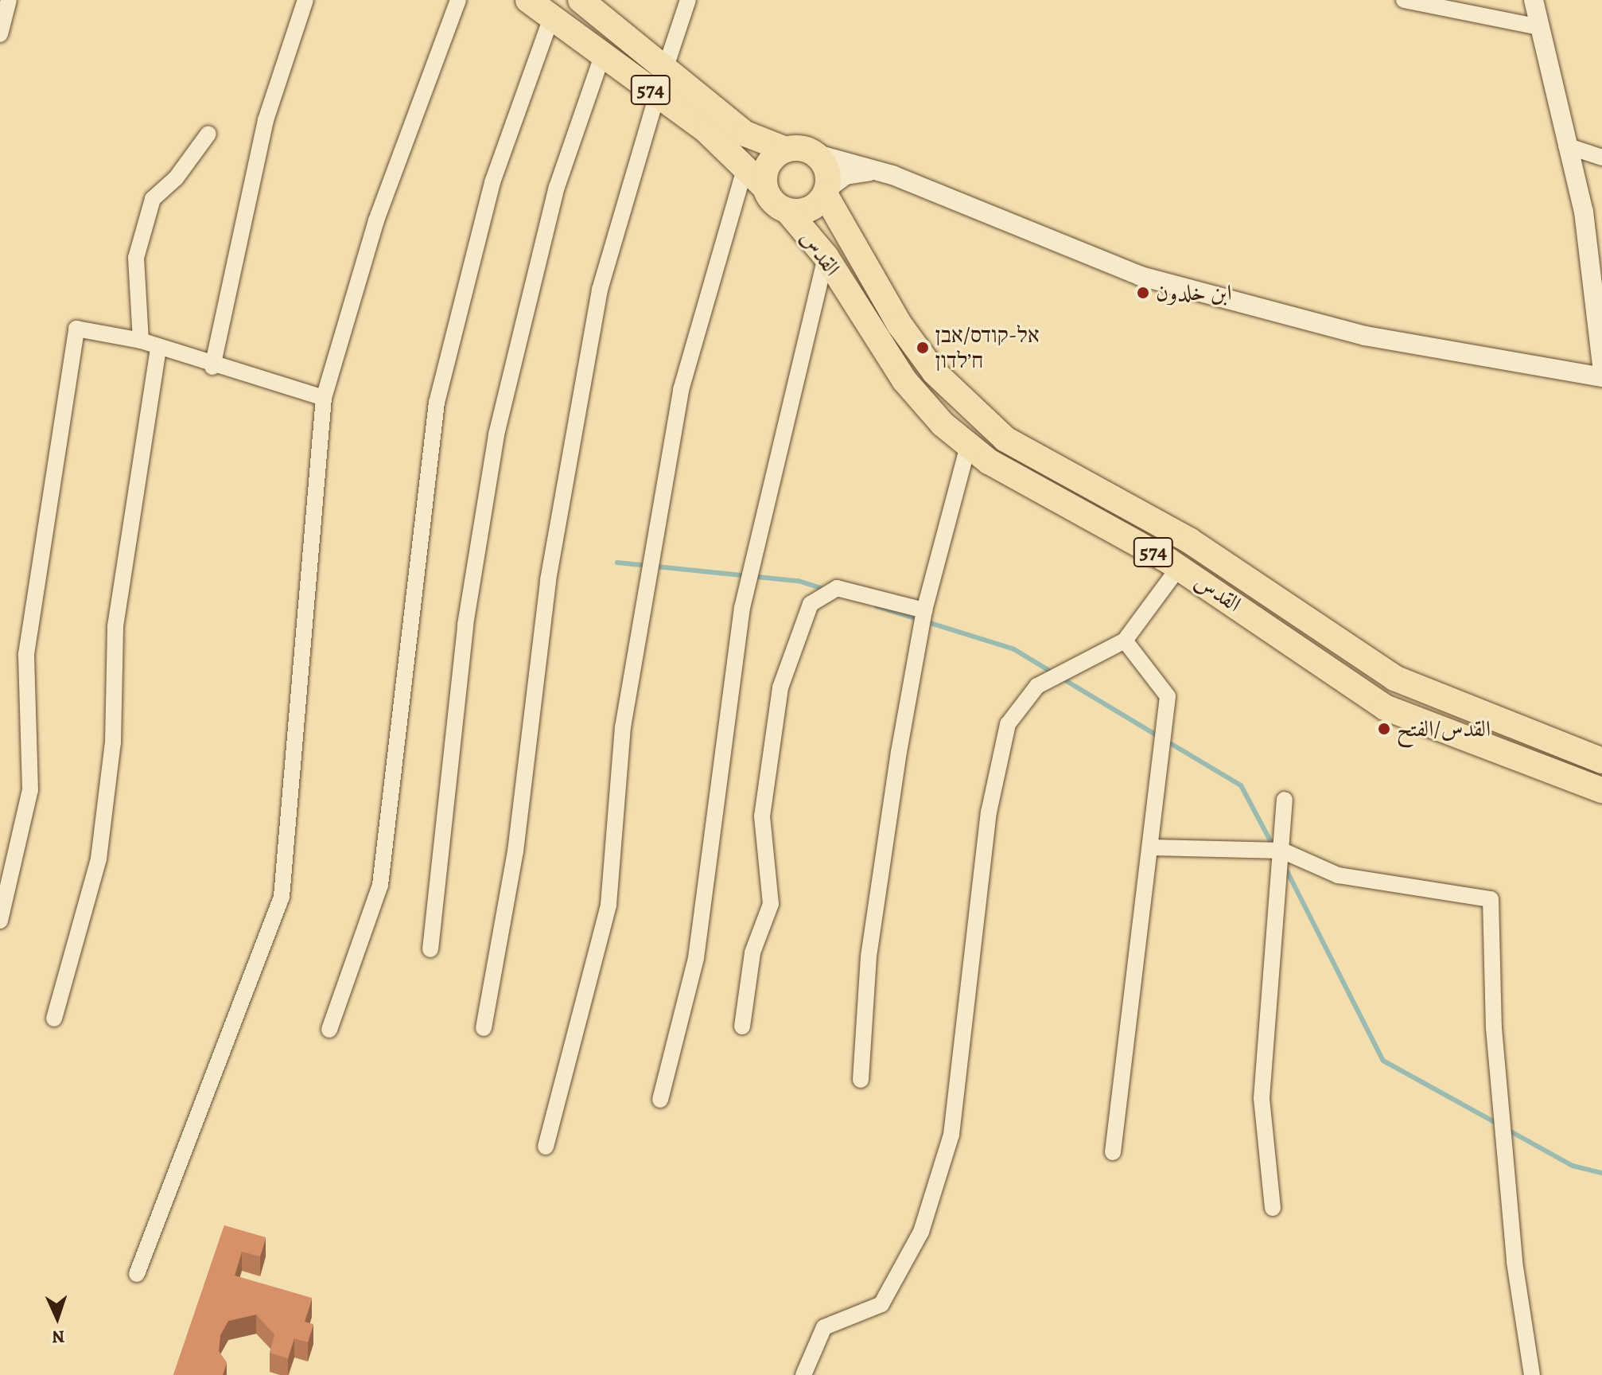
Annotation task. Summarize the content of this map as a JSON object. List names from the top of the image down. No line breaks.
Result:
{"streets":{"main road":["574","القدس"]},"crossings":[["574","القدس"]],"places":["ابن خلدون","אל-קודס/אבן ח׳לדון","القدس/الفتح"],"north":"bottom"}
